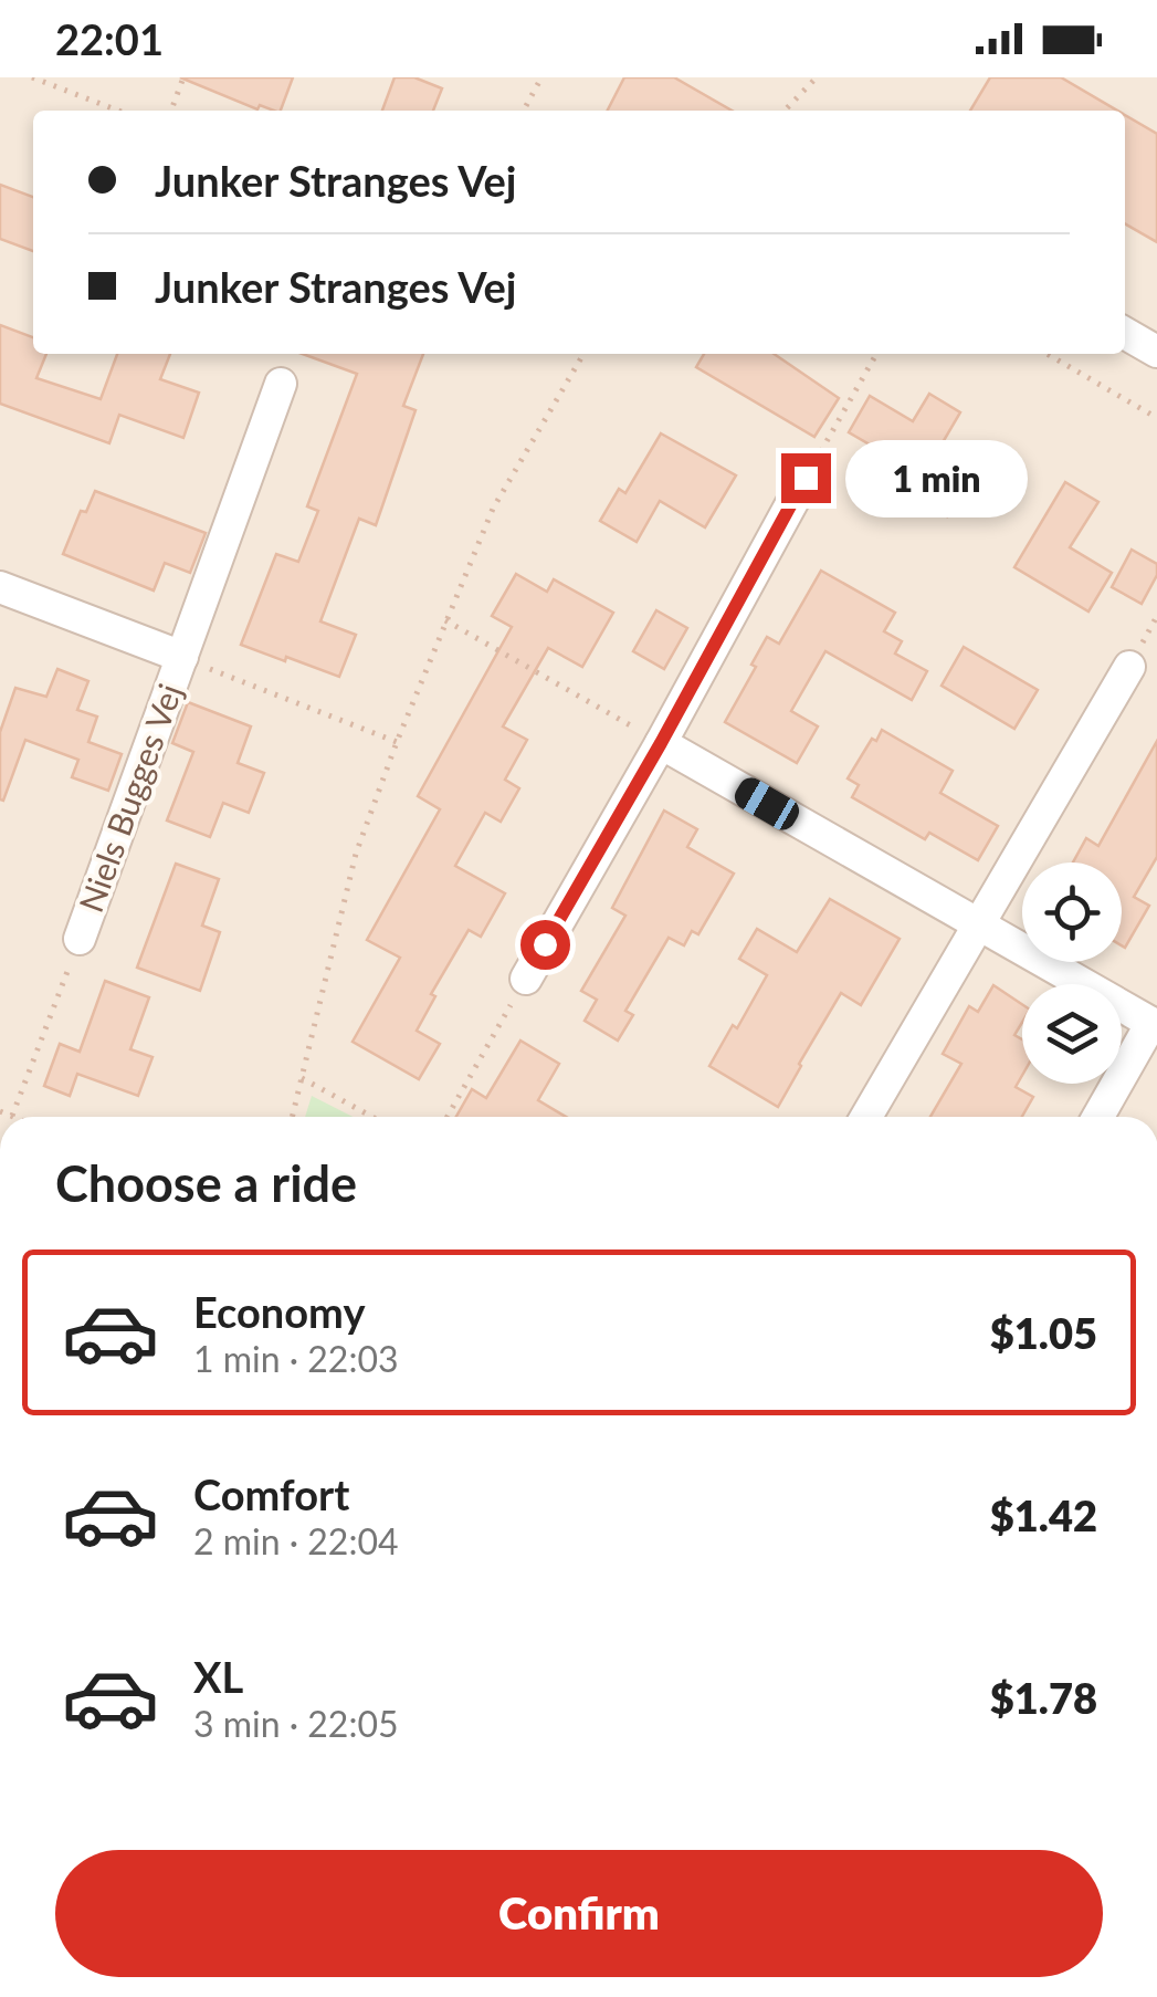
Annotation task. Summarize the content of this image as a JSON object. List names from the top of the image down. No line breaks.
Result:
{"streets":{"street":["Niels Bugges Vej"]},"page":{"status":"22:01","banner":["Junker Stranges Vej","Junker Stranges Vej"],"bubble":"1 min","heading":"Choose a ride","list":[{"name":"Economy","note":"1 min · 22:03","value":"$1.05"},{"name":"Comfort","note":"2 min · 22:04","value":"$1.42"},{"name":"XL","note":"3 min · 22:05","value":"$1.78"}],"buttons":"Confirm"}}
